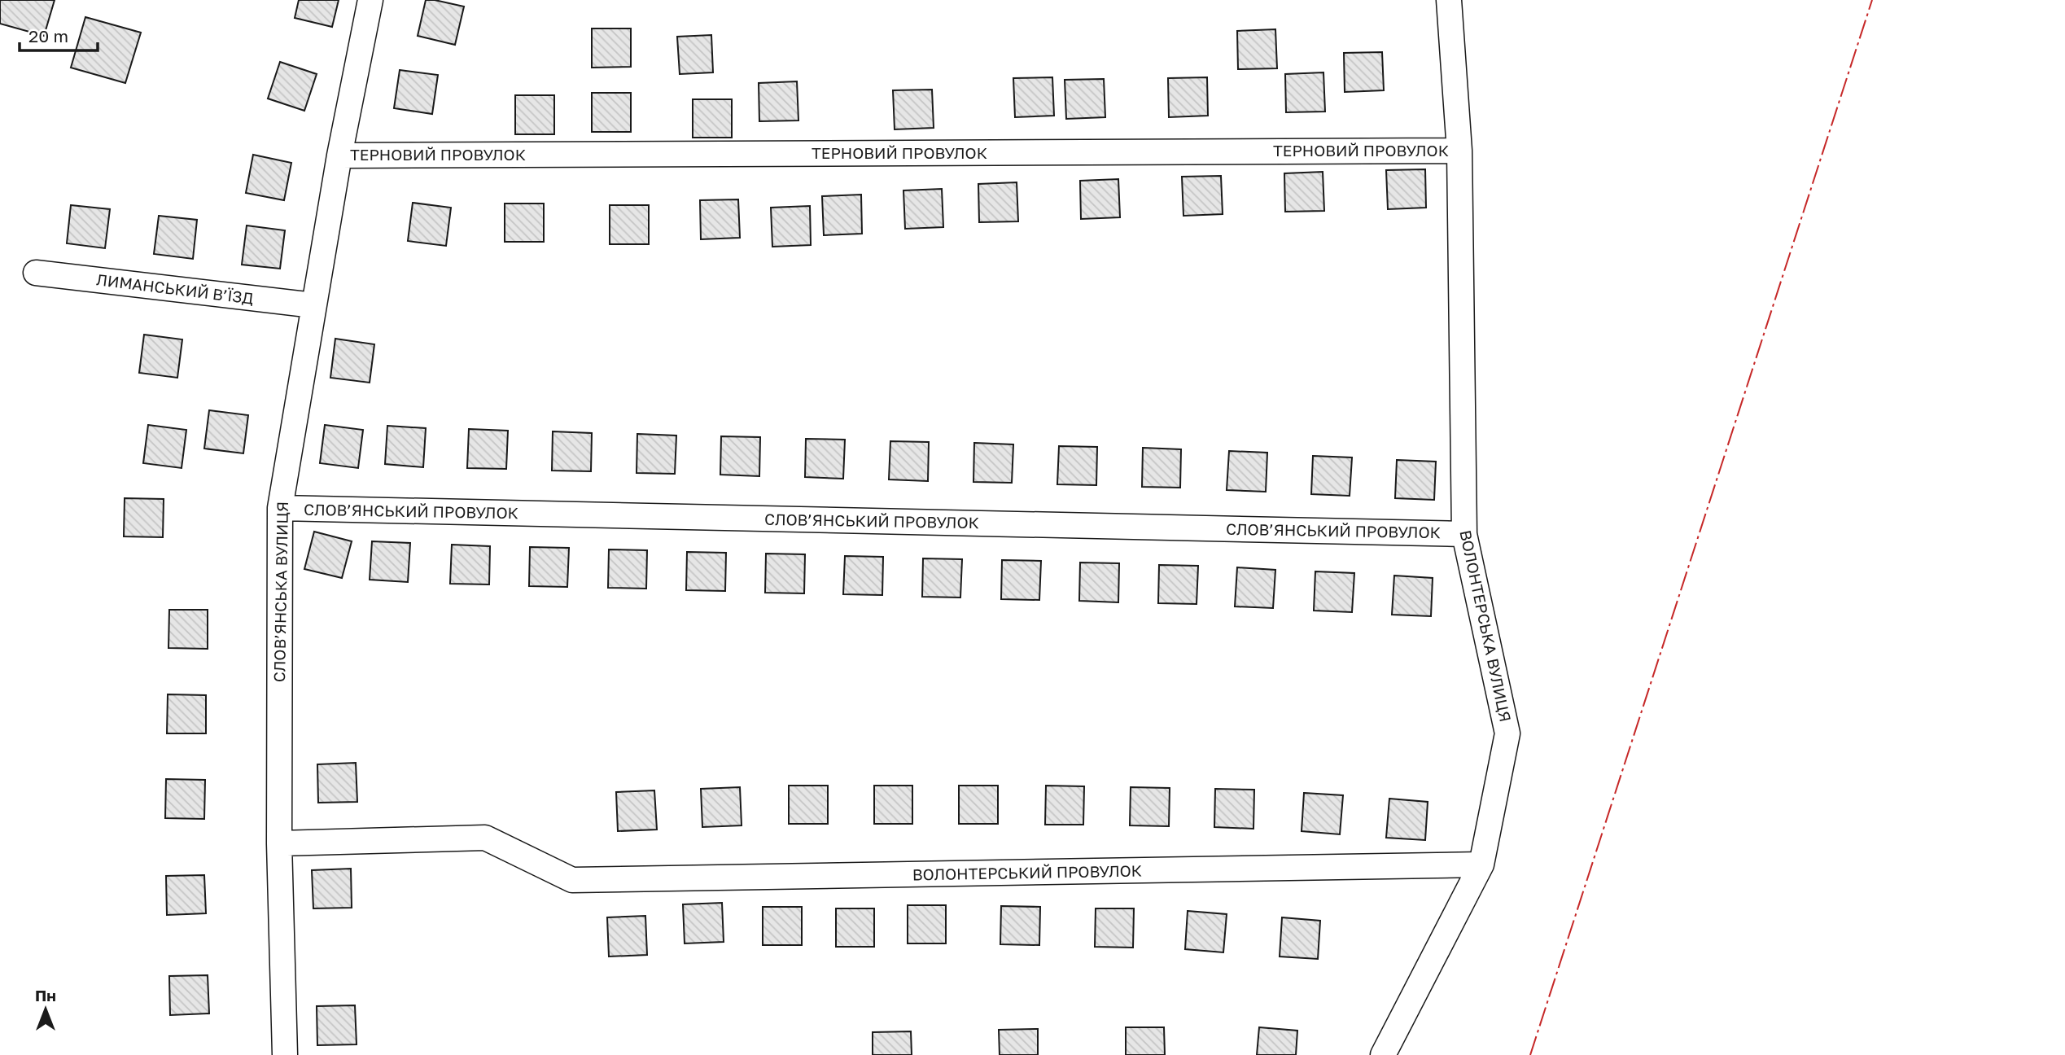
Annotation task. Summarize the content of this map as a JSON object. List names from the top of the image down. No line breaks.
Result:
{"streets":{"street":["ТЕРНОВИЙ ПРОВУЛОК","ЛИМАНСЬКИЙ В’ЇЗД","СЛОВ’ЯНСЬКИЙ ПРОВУЛОК","СЛОВ’ЯНСЬКА ВУЛИЦЯ","ВОЛОНТЕРСЬКА ВУЛИЦЯ","ВОЛОНТЕРСЬКИЙ ПРОВУЛОК"]},"crossings":[["ТЕРНОВИЙ ПРОВУЛОК","СЛОВ’ЯНСЬКА ВУЛИЦЯ"],["ТЕРНОВИЙ ПРОВУЛОК","ВОЛОНТЕРСЬКА ВУЛИЦЯ"],["ЛИМАНСЬКИЙ В’ЇЗД","СЛОВ’ЯНСЬКА ВУЛИЦЯ"],["СЛОВ’ЯНСЬКИЙ ПРОВУЛОК","СЛОВ’ЯНСЬКА ВУЛИЦЯ"],["СЛОВ’ЯНСЬКИЙ ПРОВУЛОК","ВОЛОНТЕРСЬКА ВУЛИЦЯ"],["СЛОВ’ЯНСЬКА ВУЛИЦЯ","ВОЛОНТЕРСЬКИЙ ПРОВУЛОК"],["ВОЛОНТЕРСЬКА ВУЛИЦЯ","ВОЛОНТЕРСЬКИЙ ПРОВУЛОК"]],"scale_bar":"20 m","north":"top"}
